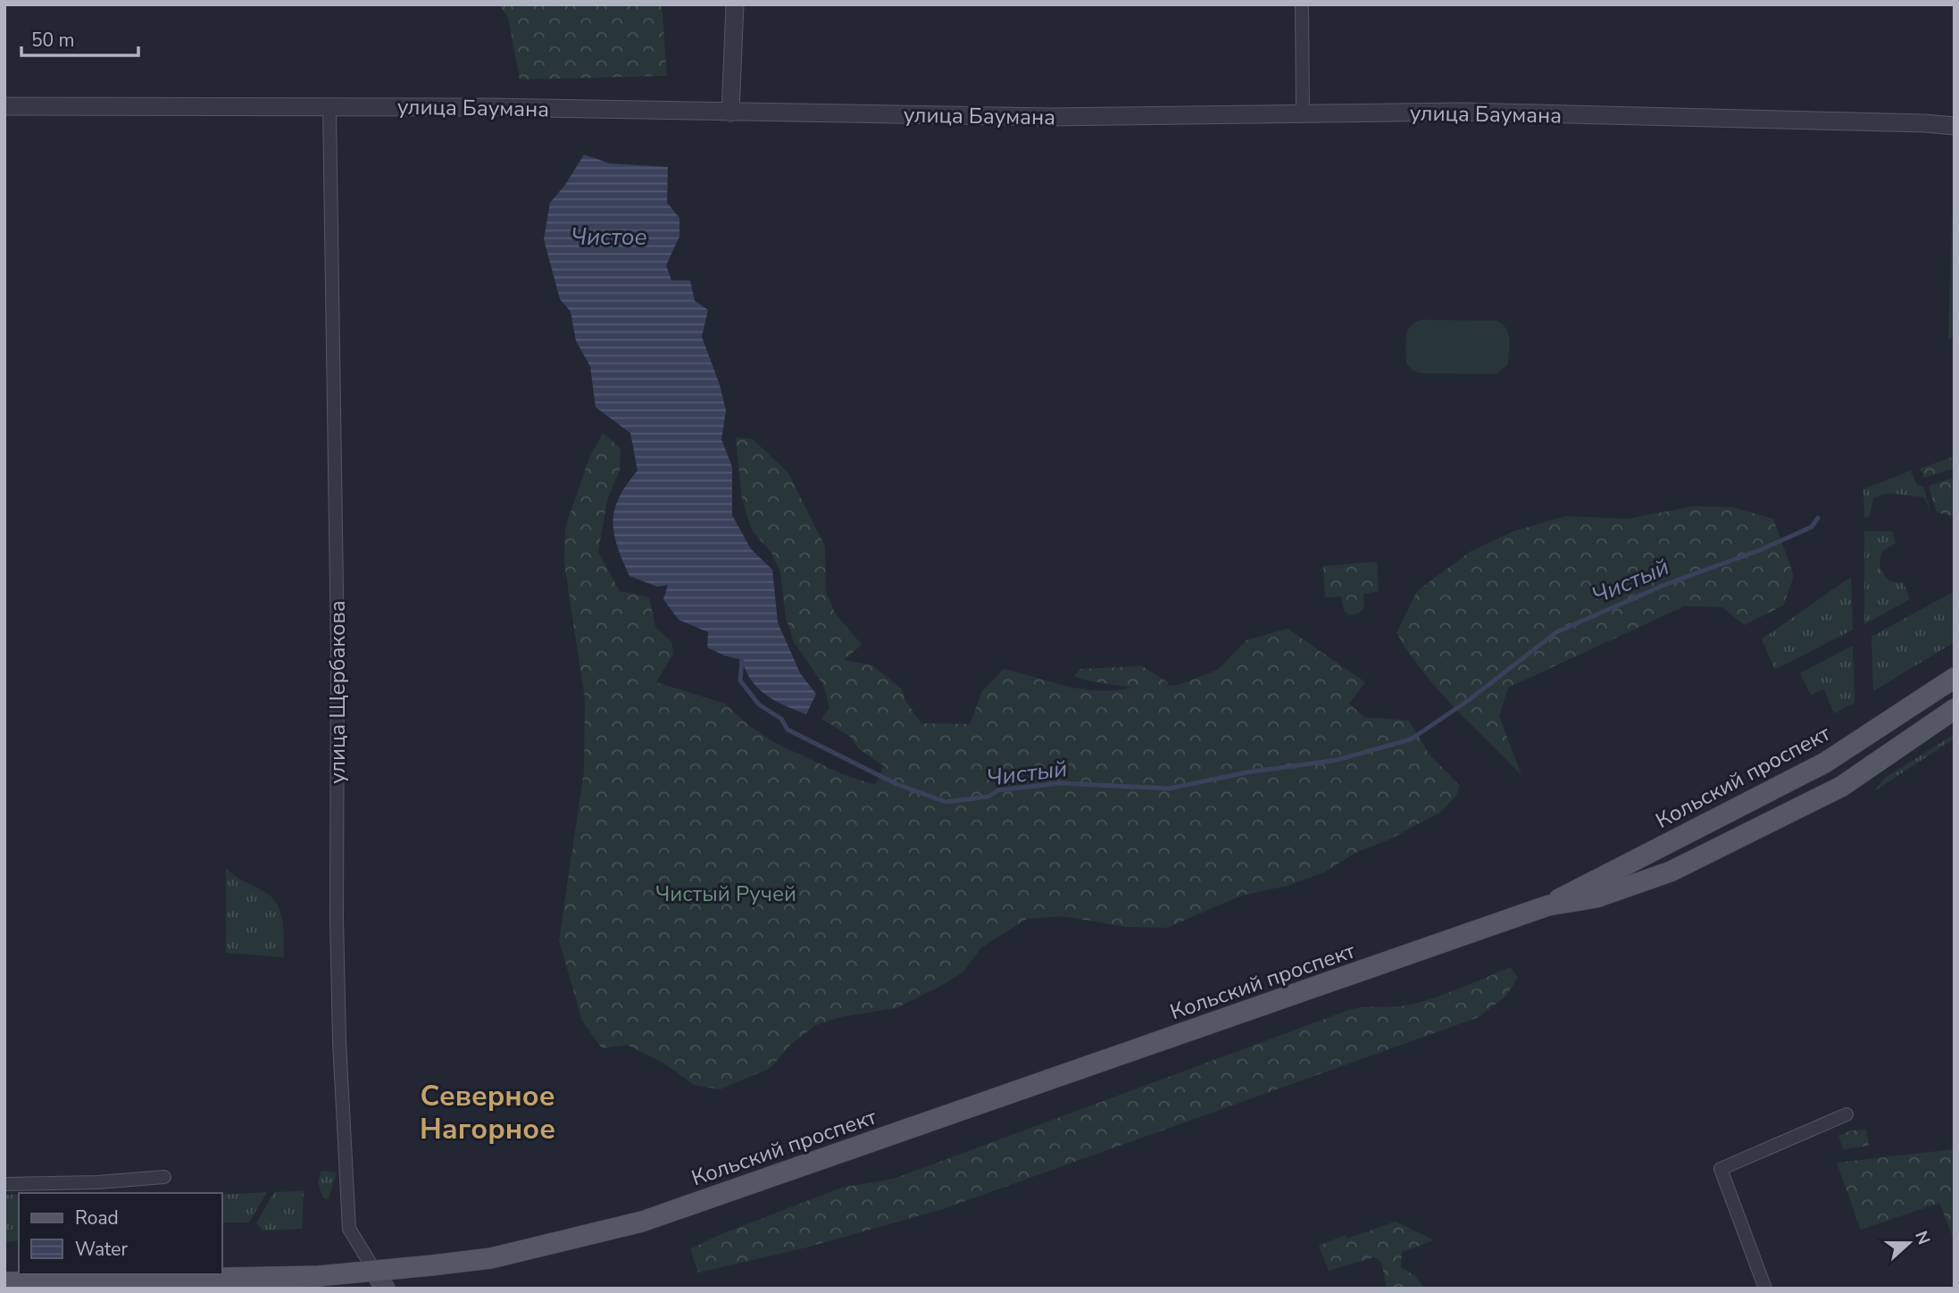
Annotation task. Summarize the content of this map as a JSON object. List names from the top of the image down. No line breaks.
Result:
{"streets":{"main road":["Кольский проспект"],"street":["улица Баумана","улица Щербакова"]},"crossings":[["улица Баумана","улица Щербакова"],["улица Щербакова","Кольский проспект"]],"districts":["Северное Нагорное"],"water":["Чистое","Чистый"],"parks":["Чистый Ручей"],"legend":["Road","Water"],"scale_bar":"50 m","north":"right"}
